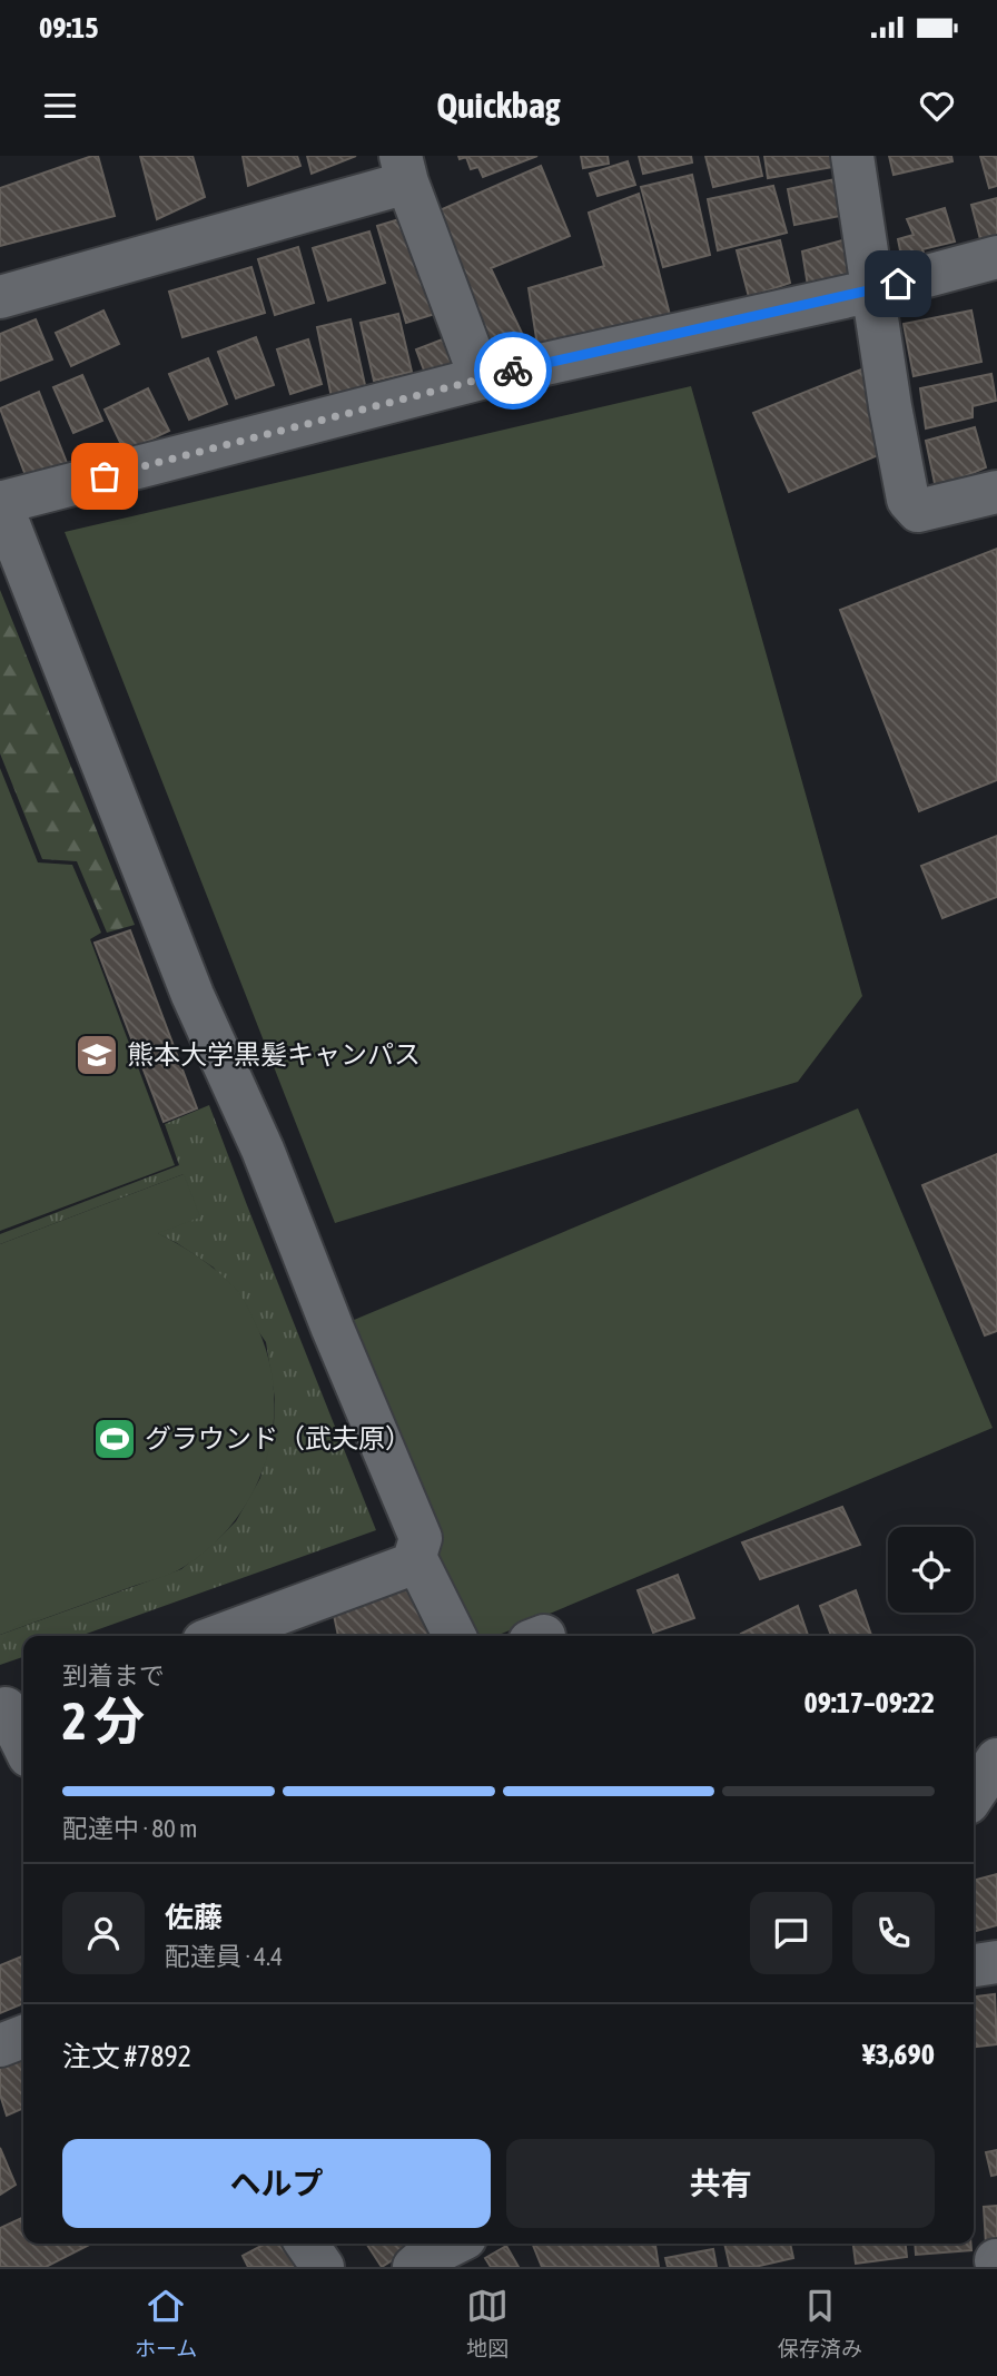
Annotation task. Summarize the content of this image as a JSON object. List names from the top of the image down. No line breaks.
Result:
{"places":{"school or university":["熊本大学黒髪キャンパス"],"sports":["グラウンド（武夫原）"]},"page":{"status":"09:15","header":"Quickbag","heading":["2 分","到着まで","09:17–09:22"],"panel":["佐藤","配達員 · 4.4","注文 #7892","¥3,690"],"bar":"配達中 · 80 m","buttons":["ヘルプ","共有"],"tabs":["ホーム","地図","保存済み"]}}
